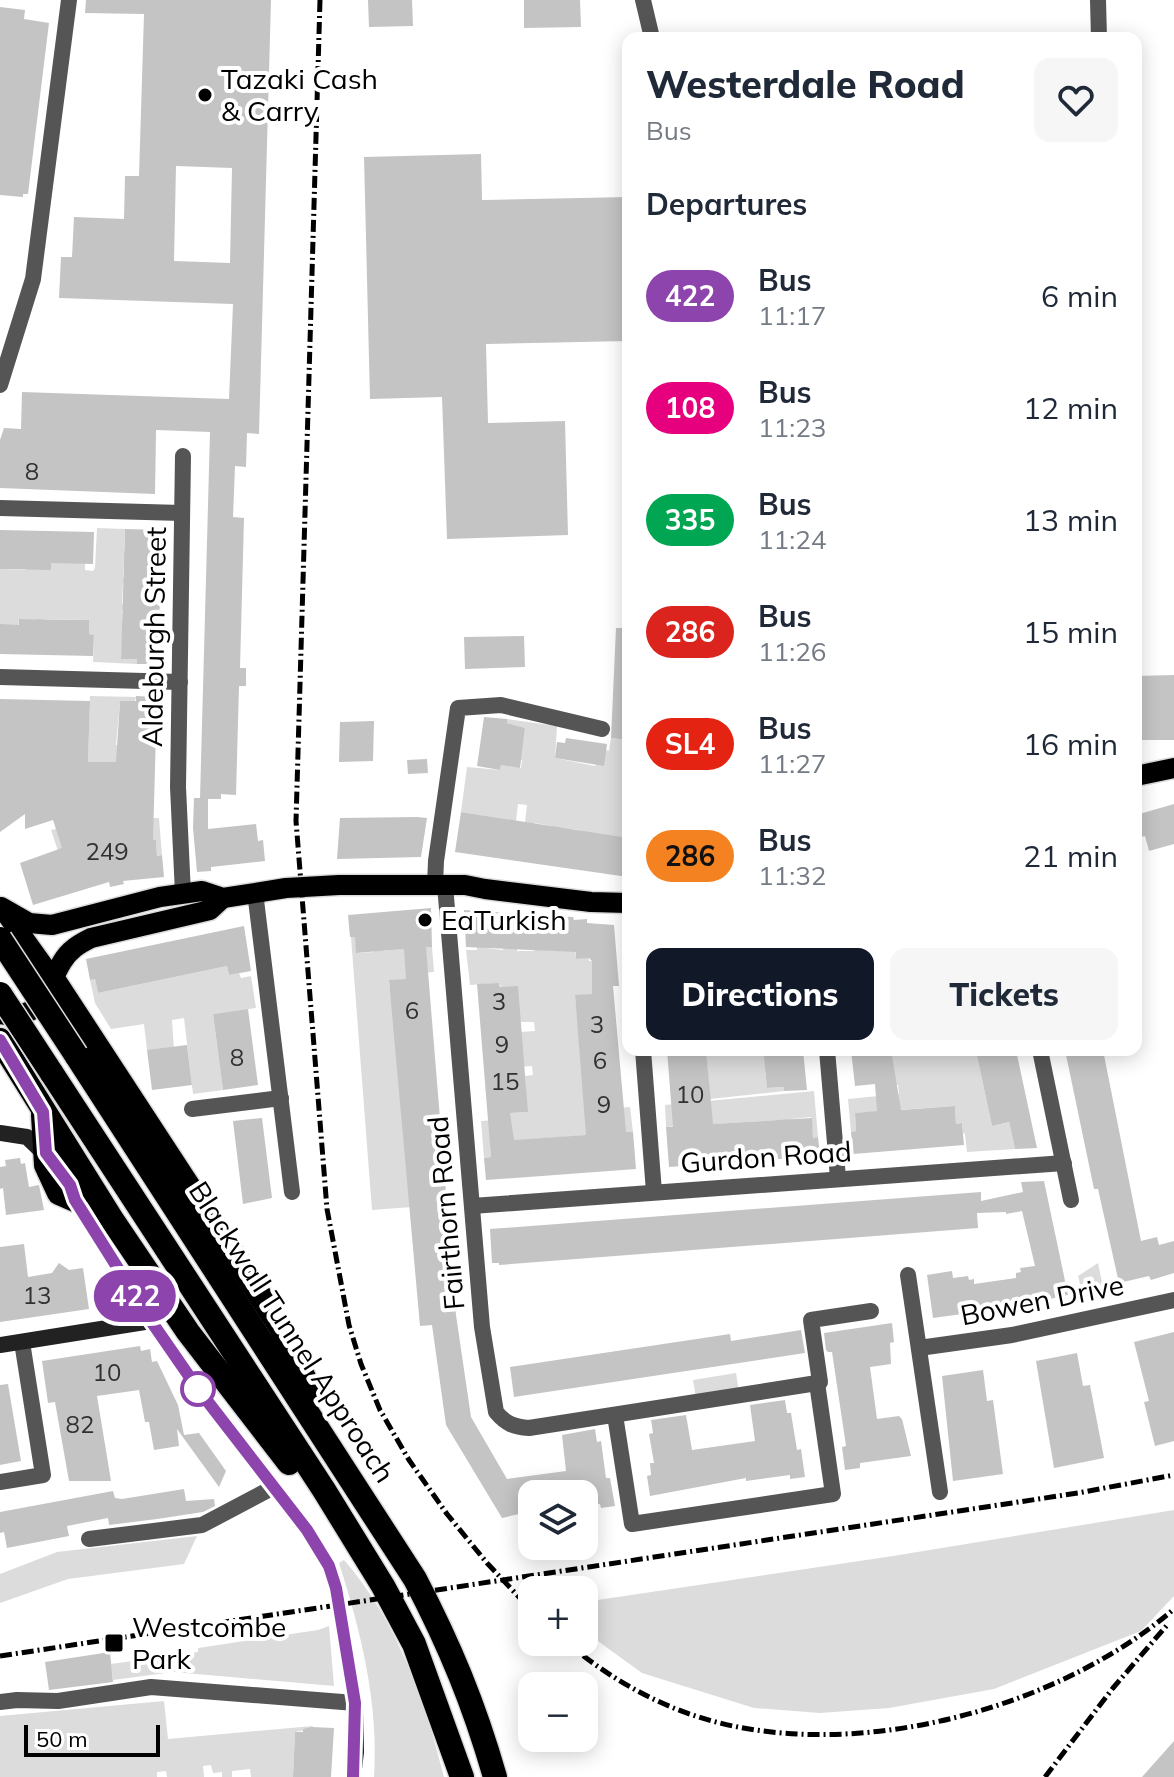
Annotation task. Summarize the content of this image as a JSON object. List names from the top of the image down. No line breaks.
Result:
{"streets":{"highway":["Blackwall Tunnel Approach"],"street":["Aldeburgh Street","Gurdon Road","Fairthorn Road","Bowen Drive"]},"crossings":[["Gurdon Road","Fairthorn Road"]],"places":{"other":["Tazaki Cash & Carry","EaTurkish"],"transit":["Westcombe Park"]},"lines":["bus line 422"],"house_numbers":["8","249","3","6","3","9","8","6","15","10","9","13","10","82"],"scale_bar":"50 m","page":{"on_map":"422","heading":[["Westerdale Road","Bus"],"Departures"],"list":[{"mark":"422","name":"Bus","note":"11:17","value":"6 min"},{"mark":"108","name":"Bus","note":"11:23","value":"12 min"},{"mark":"335","name":"Bus","note":"11:24","value":"13 min"},{"mark":"286","name":"Bus","note":"11:26","value":"15 min"},{"mark":"SL4","name":"Bus","note":"11:27","value":"16 min"},{"mark":"286","name":"Bus","note":"11:32","value":"21 min"}],"buttons":["Directions","Tickets"],"map_buttons":["+","−"],"scale":"50 m"}}
